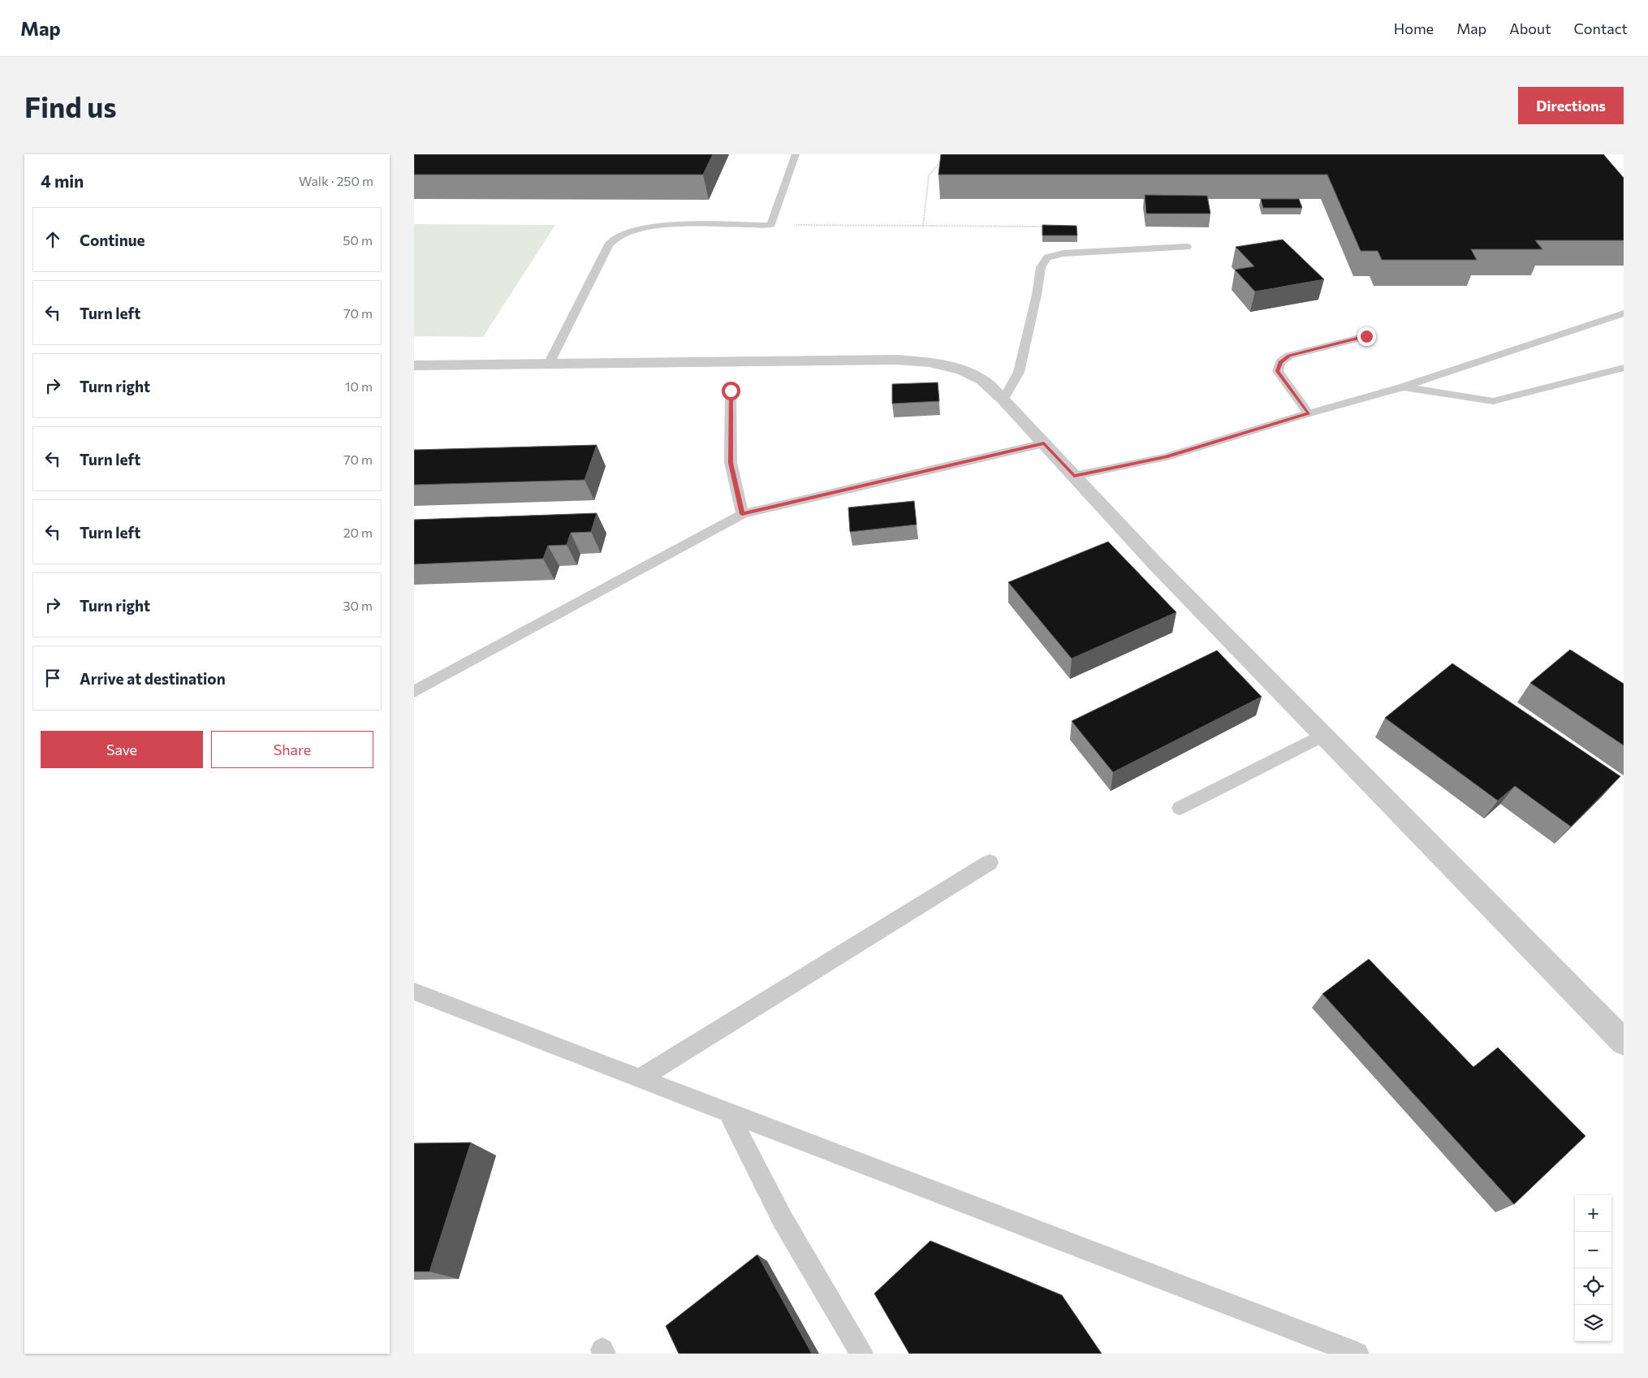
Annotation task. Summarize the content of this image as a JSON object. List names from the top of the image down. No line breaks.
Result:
{"page":{"header":"Map","nav":["Home","Map","About","Contact"],"buttons":["Directions",["Save","Share"]],"title":"Find us","heading":["4 min","Walk · 250 m"],"list":[["Continue","50 m"],["Turn left","70 m"],["Turn right","10 m"],["Turn left","70 m"],["Turn left","20 m"],["Turn right","30 m"],"Arrive at destination"],"map_buttons":["+","−"]}}
